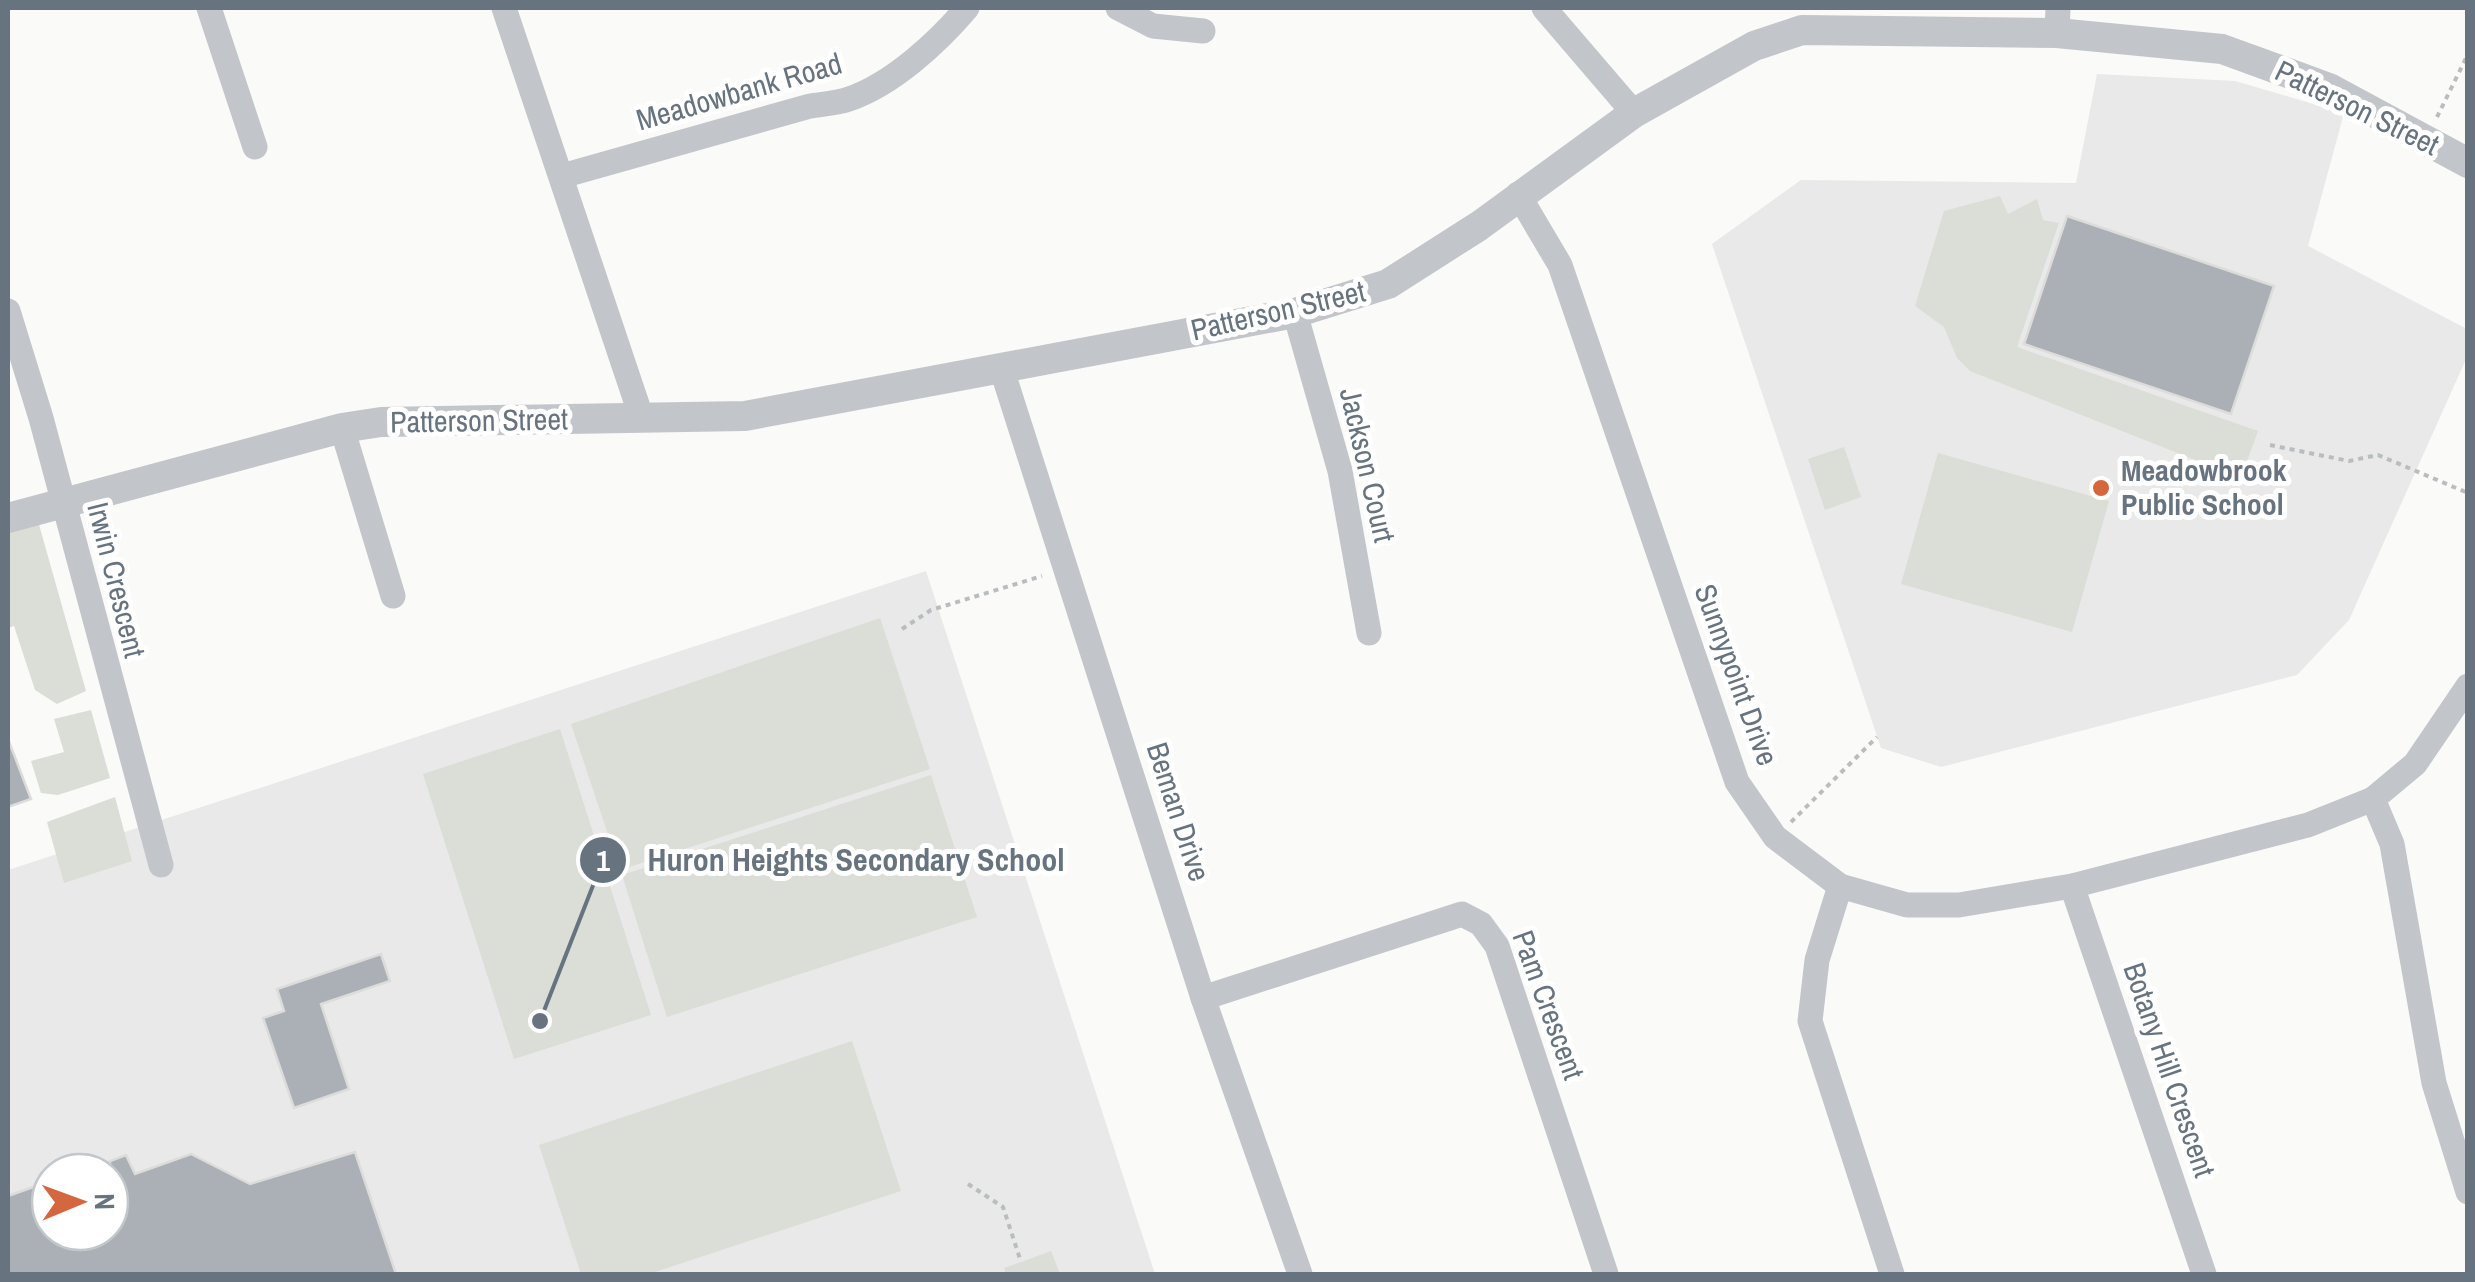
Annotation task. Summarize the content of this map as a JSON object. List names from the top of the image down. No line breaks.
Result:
{"streets":{"street":["Meadowbank Road","Patterson Street","Jackson Court","Irwin Crescent","Sunnypoint Drive","Beman Drive","Pam Crescent","Botany Hill Crescent"]},"crossings":[["Patterson Street","Jackson Court"],["Patterson Street","Irwin Crescent"],["Patterson Street","Sunnypoint Drive"],["Patterson Street","Beman Drive"],["Sunnypoint Drive","Botany Hill Crescent"],["Beman Drive","Pam Crescent"]],"places":["Meadowbrook Public School","Huron Heights Secondary School"],"north":"right"}
